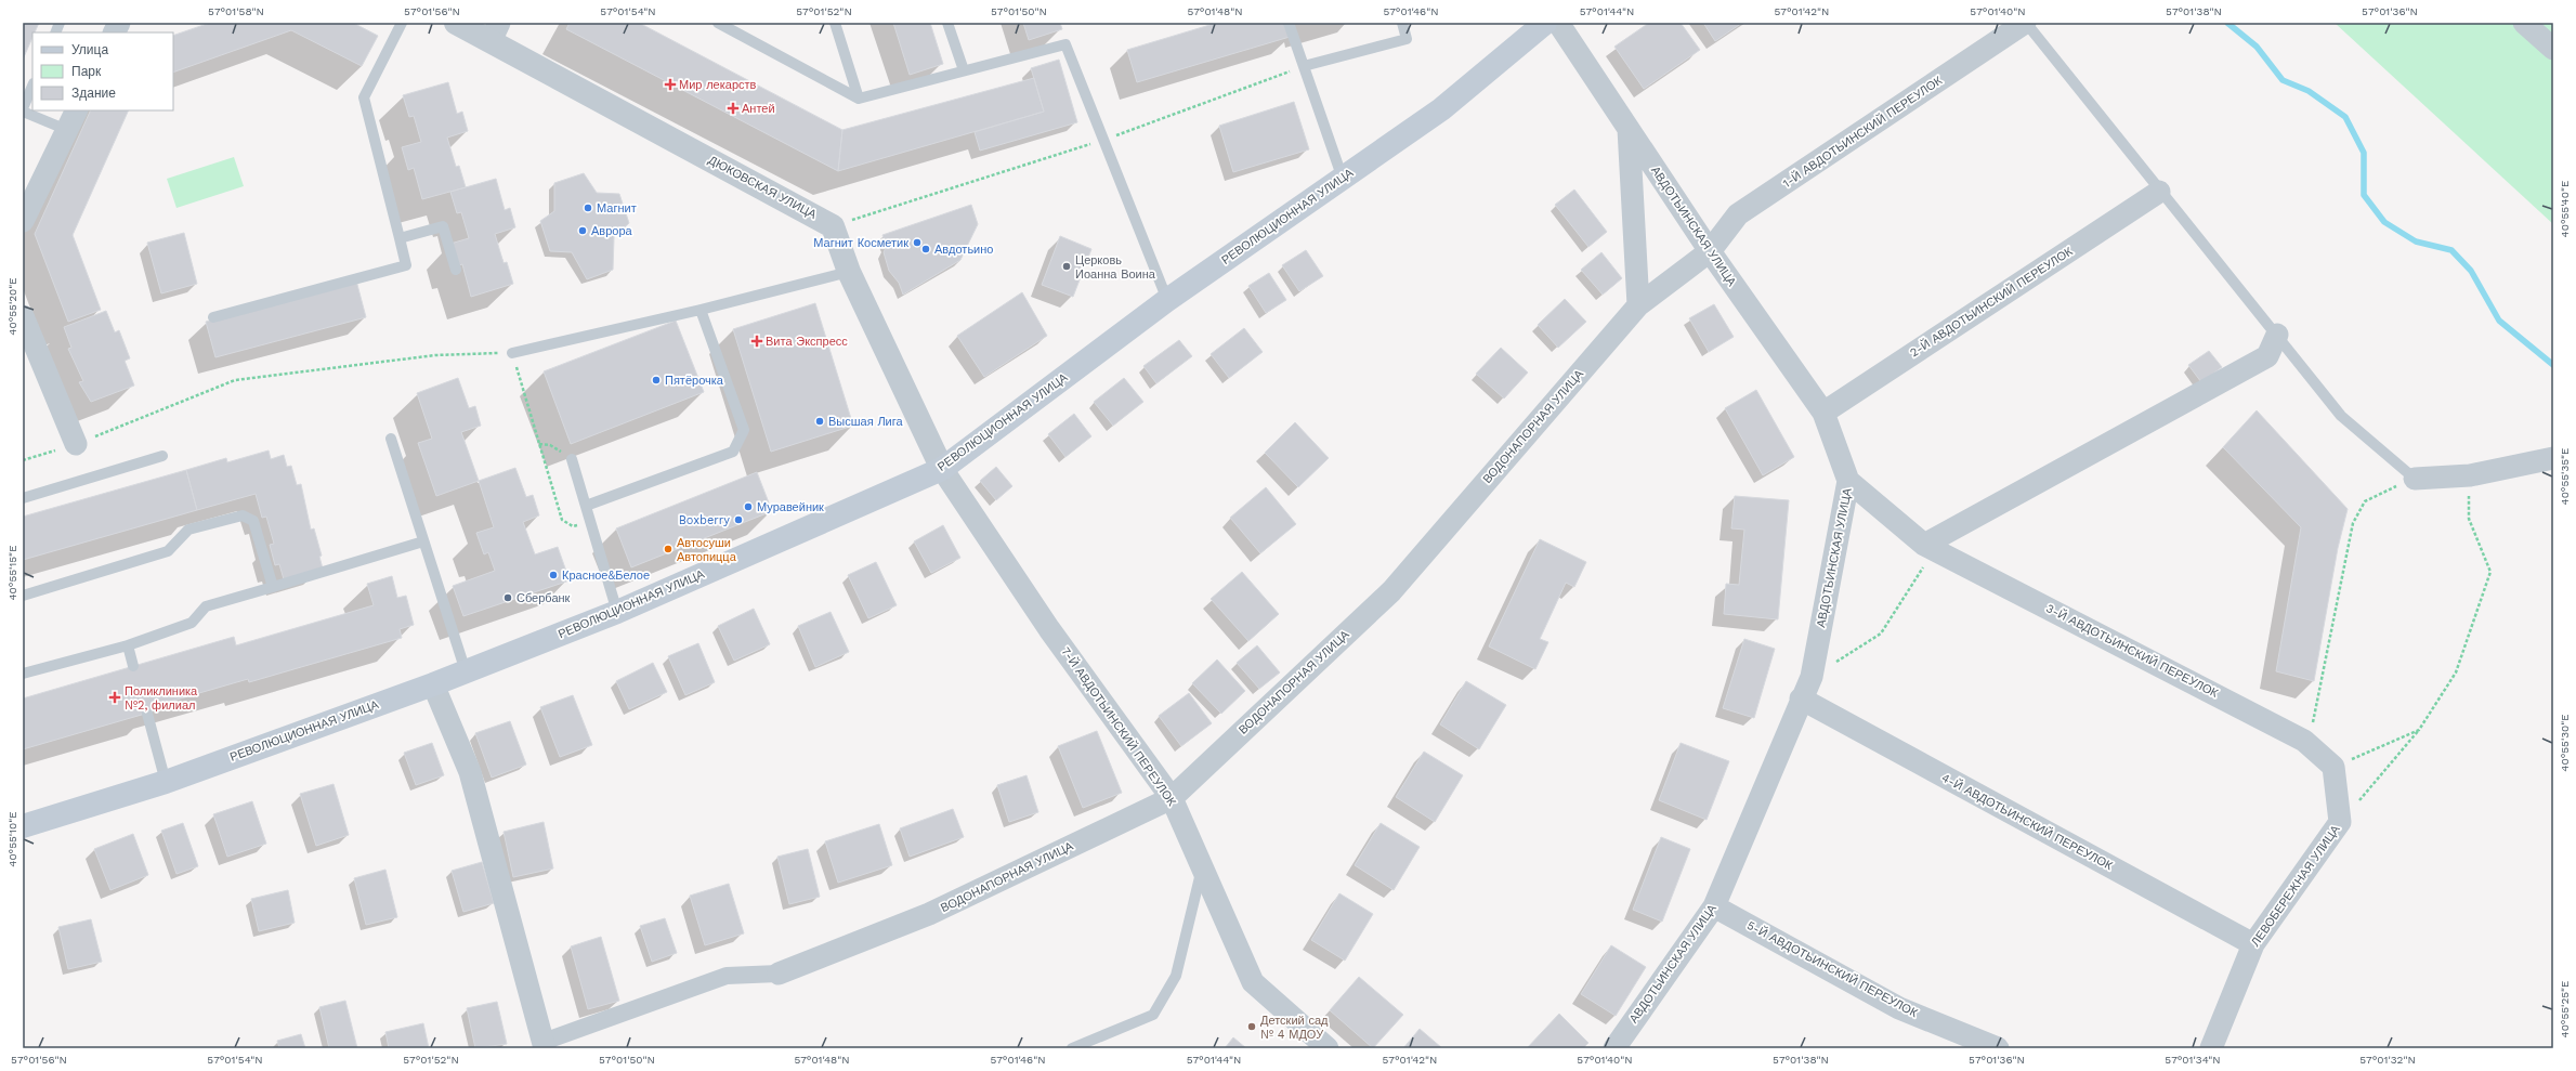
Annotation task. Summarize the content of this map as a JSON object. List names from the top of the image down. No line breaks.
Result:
{"streets":{"main road":["РЕВОЛЮЦИОННАЯ УЛИЦА"],"street":["1-Й АВДОТЬИНСКИЙ ПЕРЕУЛОК","ДЮКОВСКАЯ УЛИЦА","АВДОТЬИНСКАЯ УЛИЦА","2-Й АВДОТЬИНСКИЙ ПЕРЕУЛОК","ВОДОНАПОРНАЯ УЛИЦА","3-Й АВДОТЬИНСКИЙ ПЕРЕУЛОК","7-Й АВДОТЬИНСКИЙ ПЕРЕУЛОК","4-Й АВДОТЬИНСКИЙ ПЕРЕУЛОК","ЛЕВОБЕРЕЖНАЯ УЛИЦА","5-Й АВДОТЬИНСКИЙ ПЕРЕУЛОК"]},"crossings":[["1-Й АВДОТЬИНСКИЙ ПЕРЕУЛОК","АВДОТЬИНСКАЯ УЛИЦА"],["1-Й АВДОТЬИНСКИЙ ПЕРЕУЛОК","ВОДОНАПОРНАЯ УЛИЦА"],["РЕВОЛЮЦИОННАЯ УЛИЦА","7-Й АВДОТЬИНСКИЙ ПЕРЕУЛОК"],["АВДОТЬИНСКАЯ УЛИЦА","2-Й АВДОТЬИНСКИЙ ПЕРЕУЛОК"],["АВДОТЬИНСКАЯ УЛИЦА","ВОДОНАПОРНАЯ УЛИЦА"],["АВДОТЬИНСКАЯ УЛИЦА","3-Й АВДОТЬИНСКИЙ ПЕРЕУЛОК"],["АВДОТЬИНСКАЯ УЛИЦА","4-Й АВДОТЬИНСКИЙ ПЕРЕУЛОК"],["АВДОТЬИНСКАЯ УЛИЦА","5-Й АВДОТЬИНСКИЙ ПЕРЕУЛОК"],["ВОДОНАПОРНАЯ УЛИЦА","7-Й АВДОТЬИНСКИЙ ПЕРЕУЛОК"],["3-Й АВДОТЬИНСКИЙ ПЕРЕУЛОК","ЛЕВОБЕРЕЖНАЯ УЛИЦА"],["4-Й АВДОТЬИНСКИЙ ПЕРЕУЛОК","ЛЕВОБЕРЕЖНАЯ УЛИЦА"]],"places":{"health":["Мир лекарств","Антей","Вита Экспресс","Поликлиника №2, филиал"],"other":["Магнит","Аврора","Магнит Косметик","Авдотьино","Церковь Иоанна Воина","Пятёрочка","Высшая Лига","Муравейник","Boxberry","Автосуши Автопицца","Красное&Белое","Сбербанк","Детский сад № 4 МДОУ"]},"legend":["Улица","Парк","Здание"],"coordinates":["57°01'58\"N","57°01'56\"N","57°01'54\"N","57°01'52\"N","57°01'50\"N","57°01'48\"N","57°01'46\"N","57°01'44\"N","57°01'42\"N","57°01'40\"N","57°01'38\"N","57°01'36\"N","40°55'40\"E","40°55'20\"E","40°55'35\"E","40°55'15\"E","40°55'30\"E","40°55'10\"E","40°55'25\"E","57°01'34\"N","57°01'32\"N"]}
